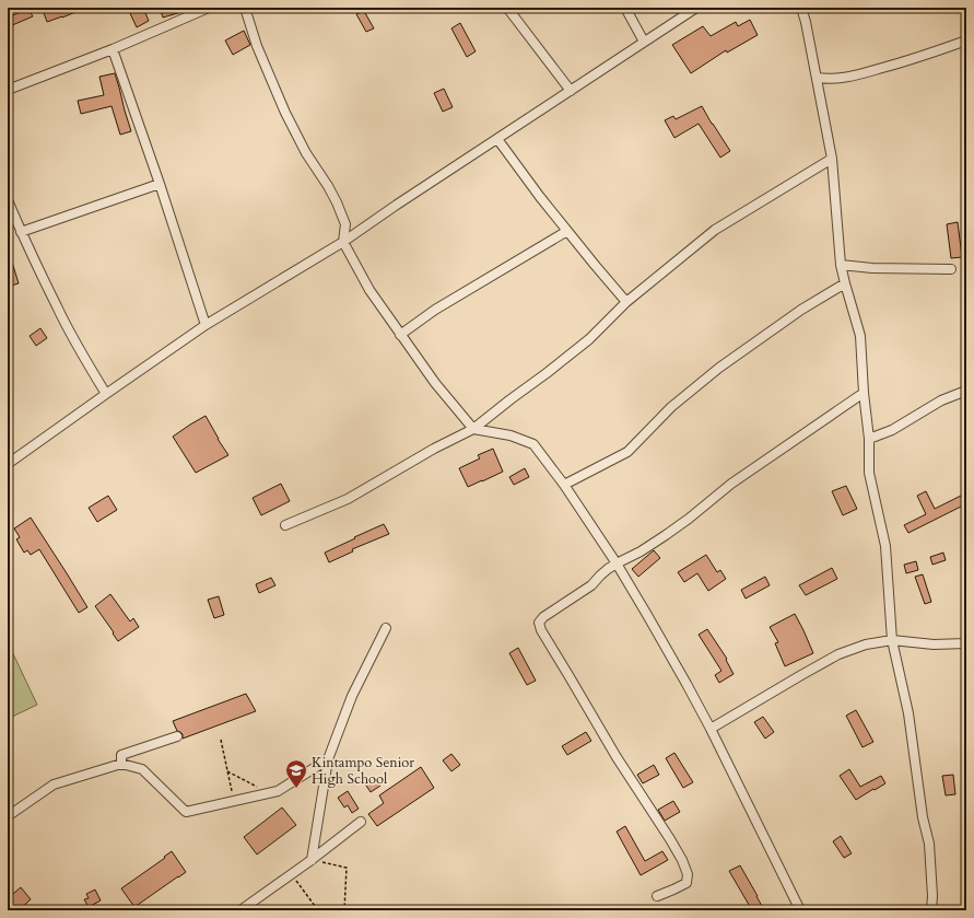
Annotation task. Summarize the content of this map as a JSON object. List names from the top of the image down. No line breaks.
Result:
{"places":{"school or university":["Kintampo Senior High School"]}}
